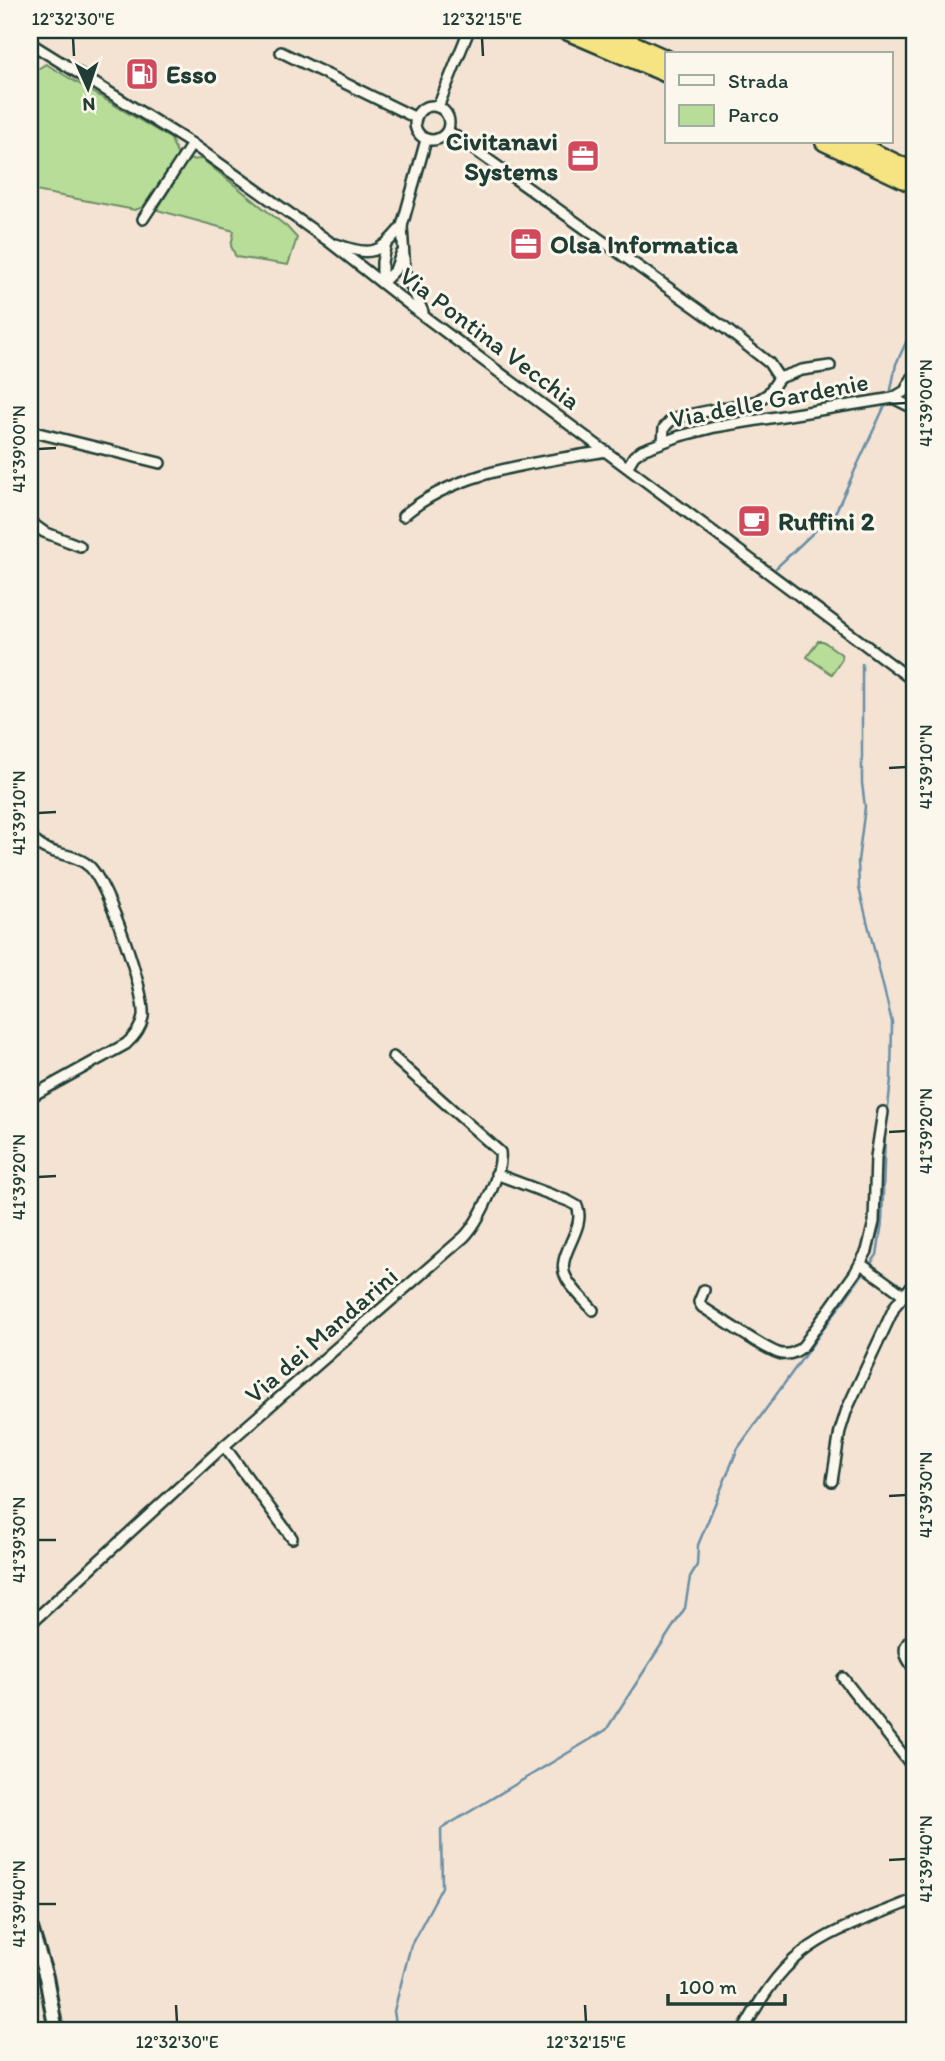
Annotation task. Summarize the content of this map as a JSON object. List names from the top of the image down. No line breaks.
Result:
{"streets":{"street":["Via Pontina Vecchia","Via delle Gardenie","Via dei Mandarini"]},"crossings":[["Via Pontina Vecchia","Via delle Gardenie"]],"places":{"fuel station":["Esso"],"office":["Civitanavi Systems","Olsa Informatica"],"cafe":["Ruffini 2"]},"legend":["Strada","Parco"],"scale_bar":"100 m","north":"bottom","coordinates":["12°32'30\"E","12°32'15\"E","41°39'00\"N","41°39'10\"N","41°39'20\"N","41°39'30\"N","41°39'40\"N"]}
